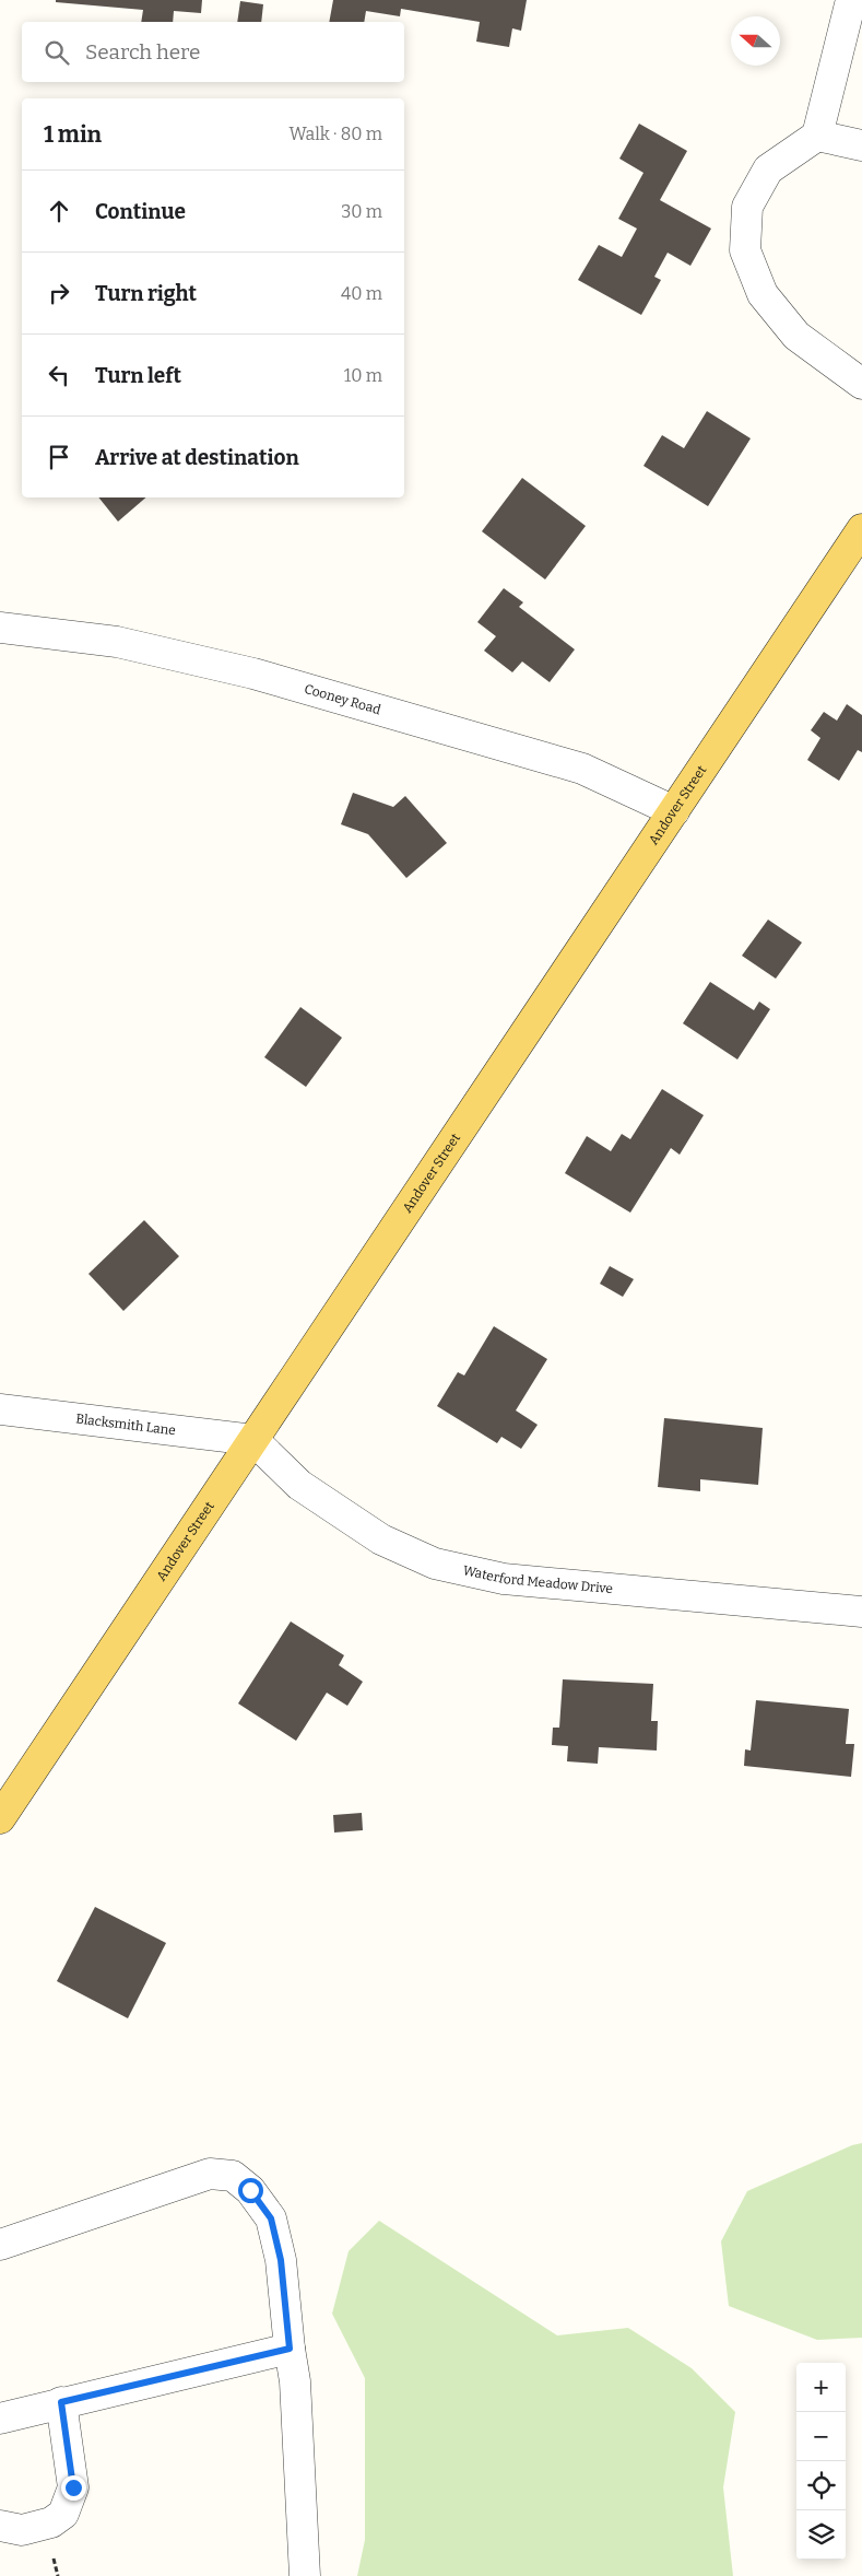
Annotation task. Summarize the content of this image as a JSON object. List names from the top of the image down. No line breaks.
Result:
{"streets":{"main road":["Andover Street"],"street":["Cooney Road","Blacksmith Lane","Waterford Meadow Drive"]},"crossings":[["Cooney Road","Andover Street"],["Andover Street","Blacksmith Lane"],["Andover Street","Waterford Meadow Drive"],["Blacksmith Lane","Waterford Meadow Drive"]],"north":"left","page":{"search":"Search here","heading":["1 min","Walk · 80 m"],"list":[["Continue","30 m"],["Turn right","40 m"],["Turn left","10 m"],"Arrive at destination"],"map_buttons":["+","−"]}}
